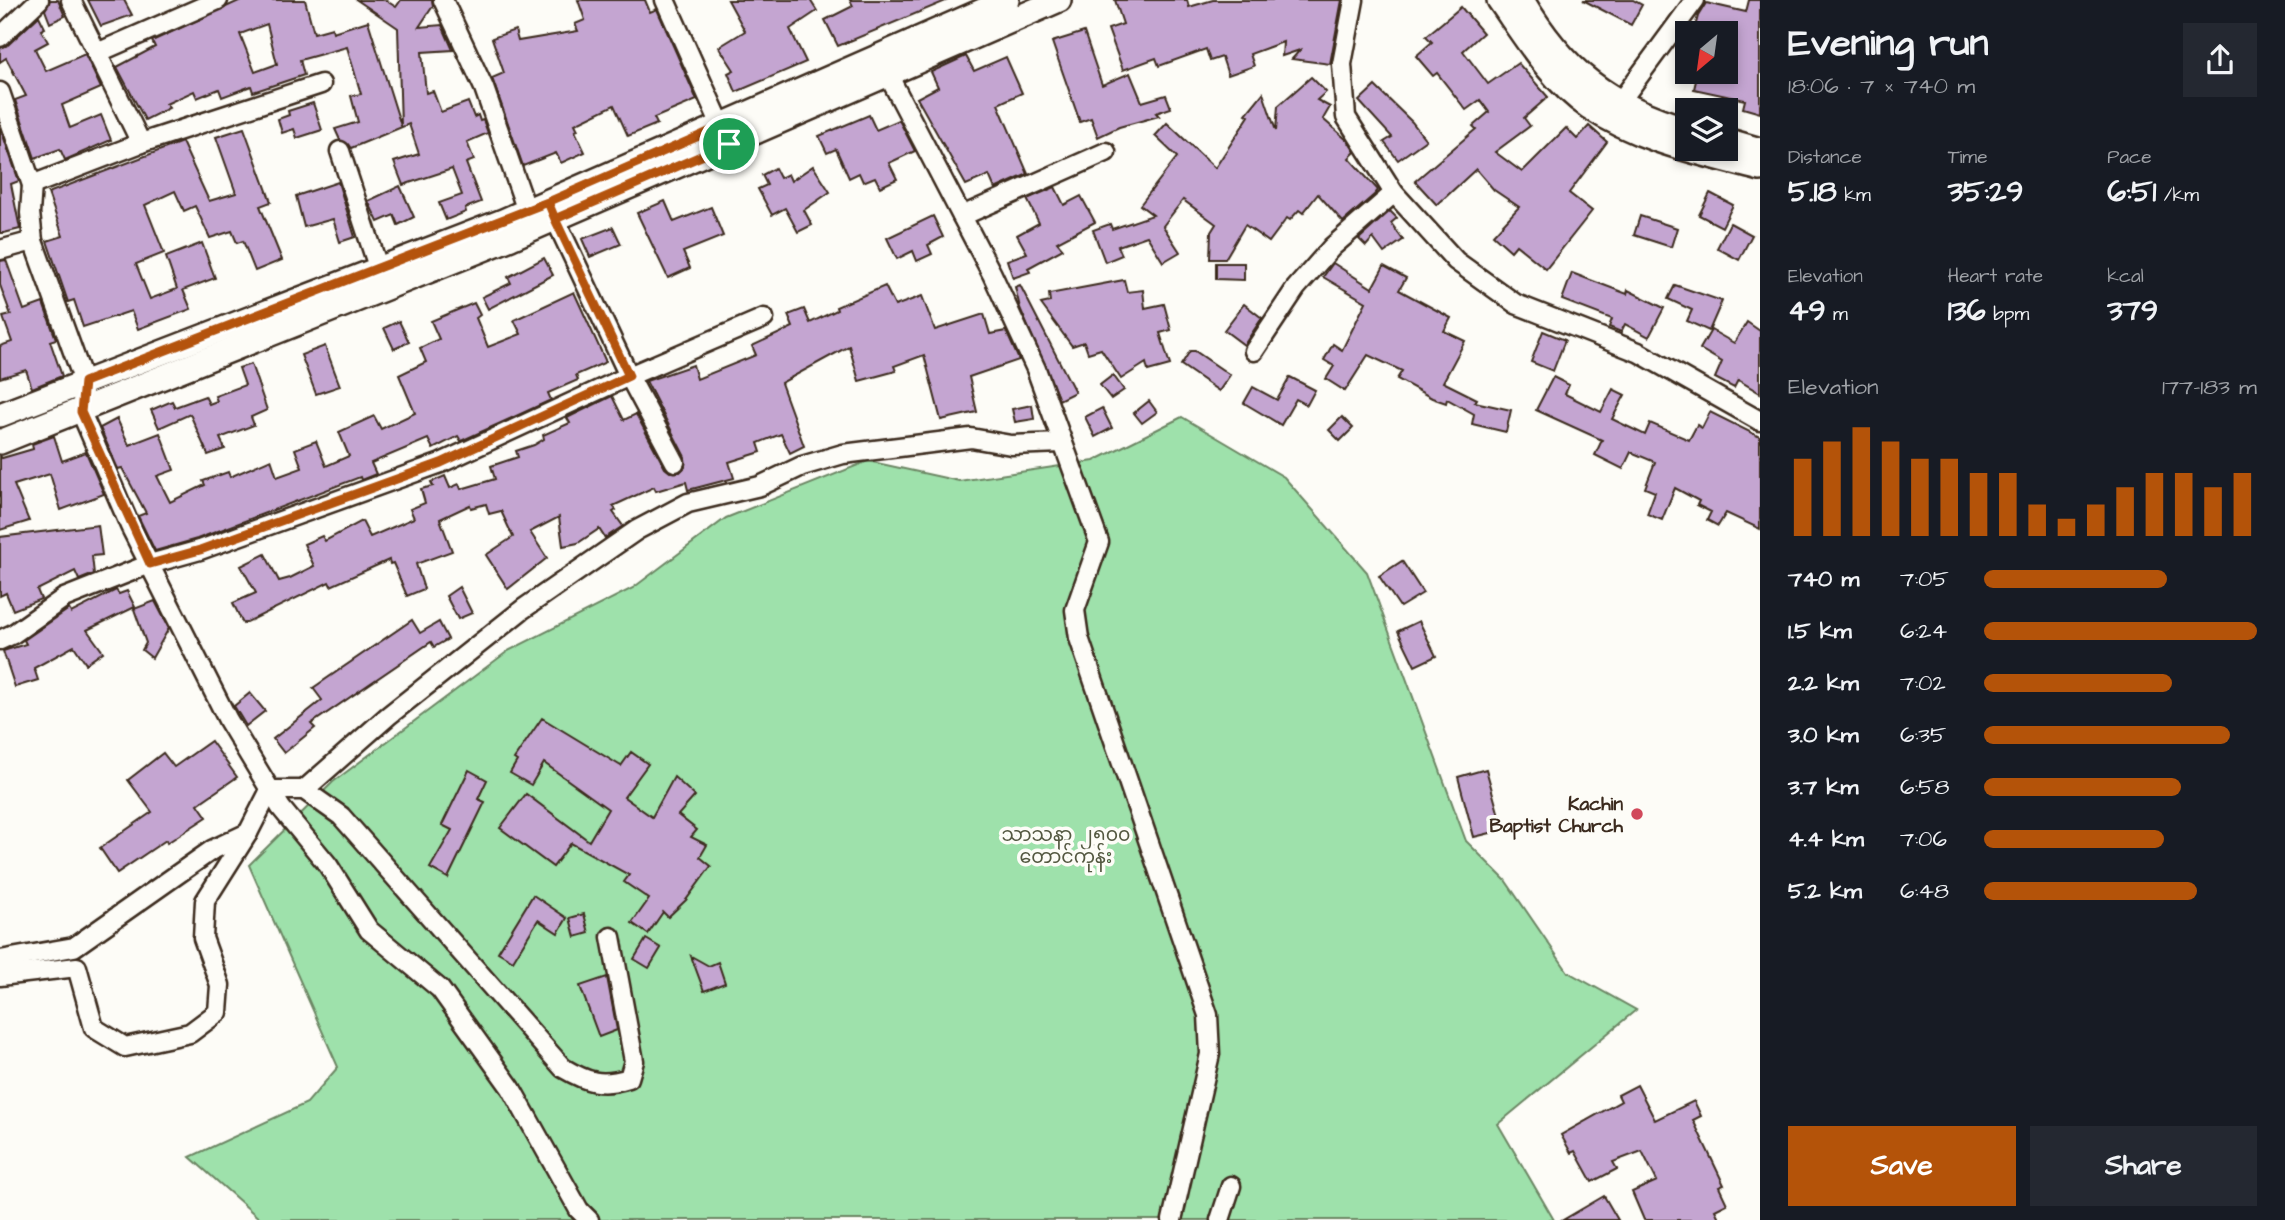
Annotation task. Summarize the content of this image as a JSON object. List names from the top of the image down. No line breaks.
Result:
{"parks":["သာသနာ ၂၅၀၀ တောင်ကုန်း"],"places":["Kachin Baptist Church"],"north":"bottom left","page":{"heading":["Evening run","18:06 · 7 × 740 m"],"stats":[["Distance","5.18 km"],["Time","35:29"],["Pace","6:51 /km"],["Elevation","49 m"],["Heart rate","136 bpm"],["kcal","379"]],"chart":["Elevation","177–183 m"],"list":[{"name":"740 m","note":"7:05"},{"name":"1.5 km","note":"6:24"},{"name":"2.2 km","note":"7:02"},{"name":"3.0 km","note":"6:35"},{"name":"3.7 km","note":"6:58"},{"name":"4.4 km","note":"7:06"},{"name":"5.2 km","note":"6:48"}],"buttons":["Save","Share"]}}
